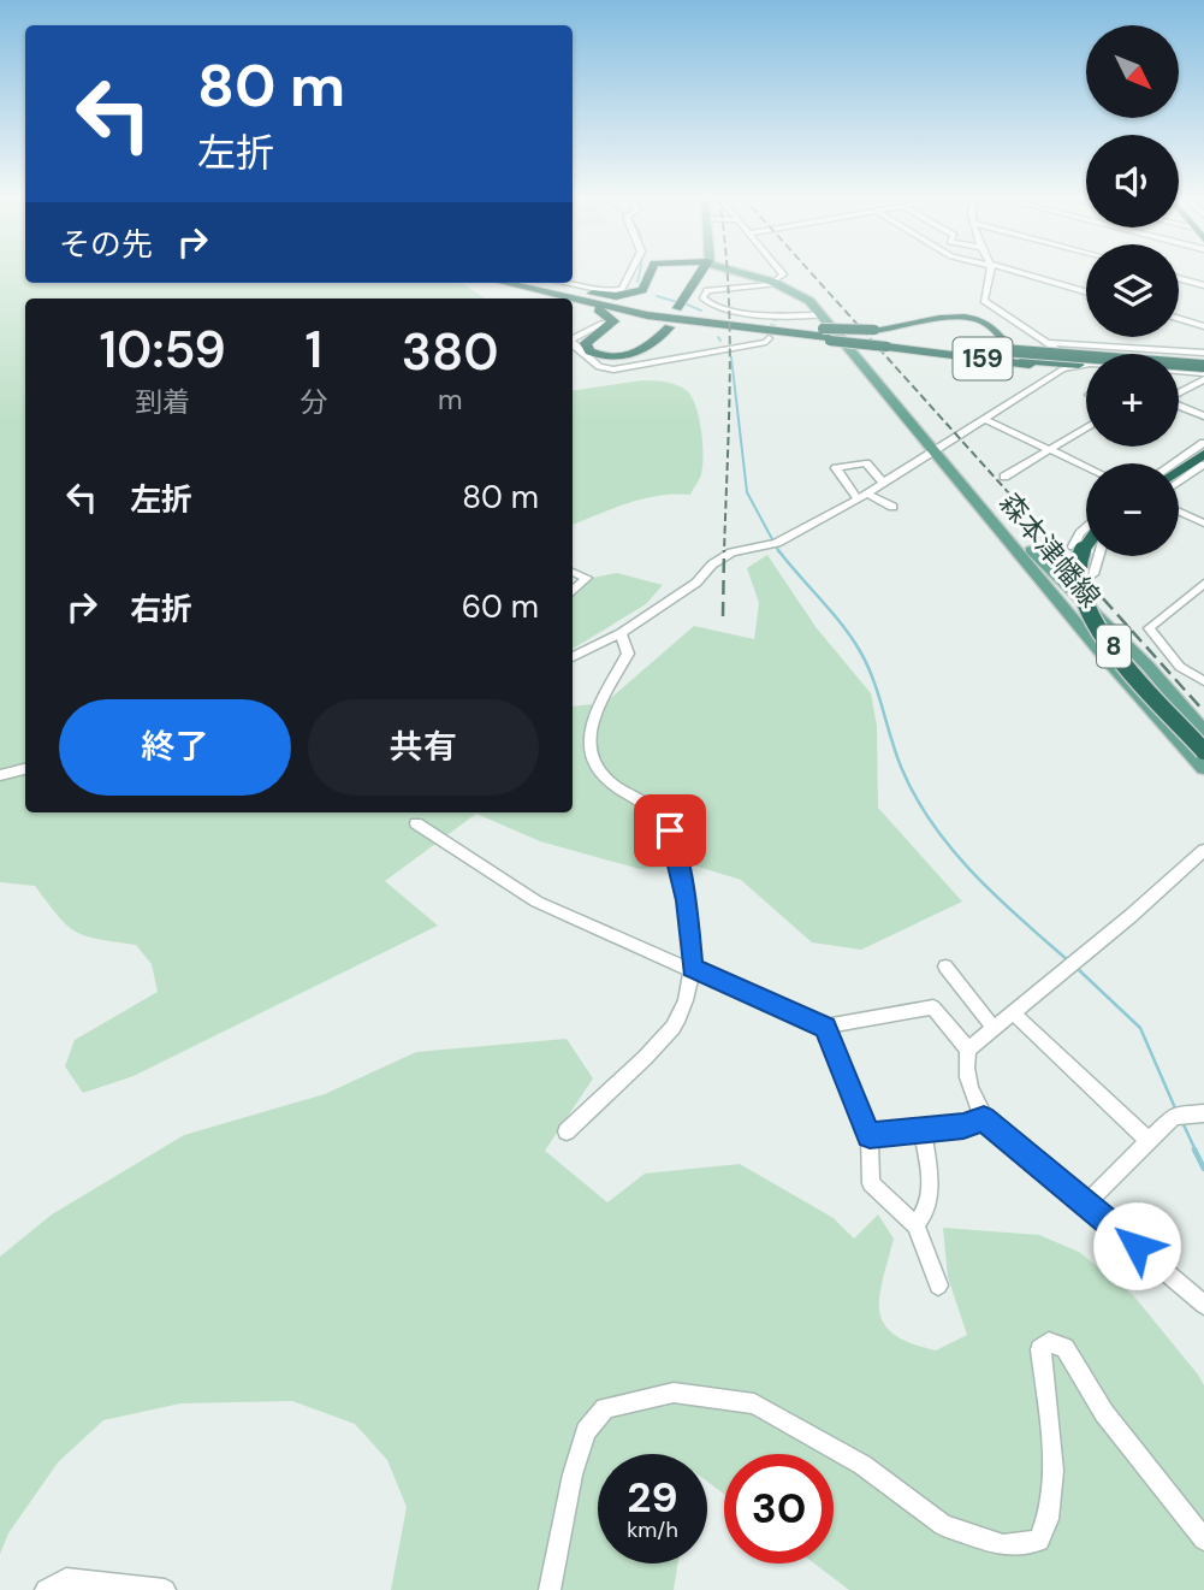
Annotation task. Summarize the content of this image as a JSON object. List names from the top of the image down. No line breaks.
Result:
{"streets":{"highway":["159","8"],"main road":["森本津幡線"]},"north":"bottom right","page":{"map_buttons":["+","−"],"turn":["80 m","左折"],"then":"その先","eta":["10:59","到着","1","分","380","m"],"list":[{"name":"左折","value":"80 m"},{"name":"右折","value":"60 m"}],"buttons":["終了","共有"],"speed":"29 km/h","limit":"30"}}
